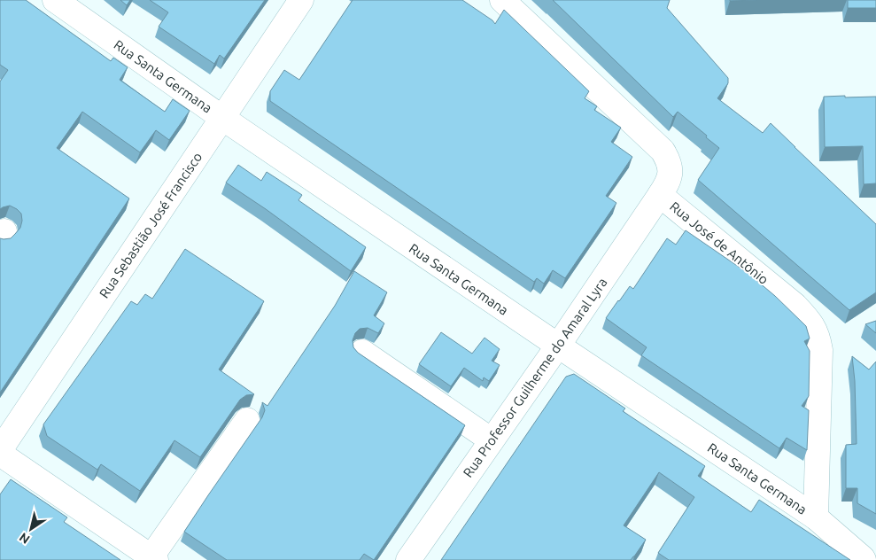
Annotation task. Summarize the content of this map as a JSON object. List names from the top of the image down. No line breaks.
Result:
{"streets":{"street":["Rua Santa Germana","Rua Sebastião José Francisco","Rua José de Antônio","Rua Professor Guilherme do Amaral Lyra"]},"crossings":[["Rua Santa Germana","Rua Sebastião José Francisco"],["Rua Santa Germana","Rua José de Antônio"],["Rua Santa Germana","Rua Professor Guilherme do Amaral Lyra"],["Rua José de Antônio","Rua Professor Guilherme do Amaral Lyra"]],"north":"bottom left"}
